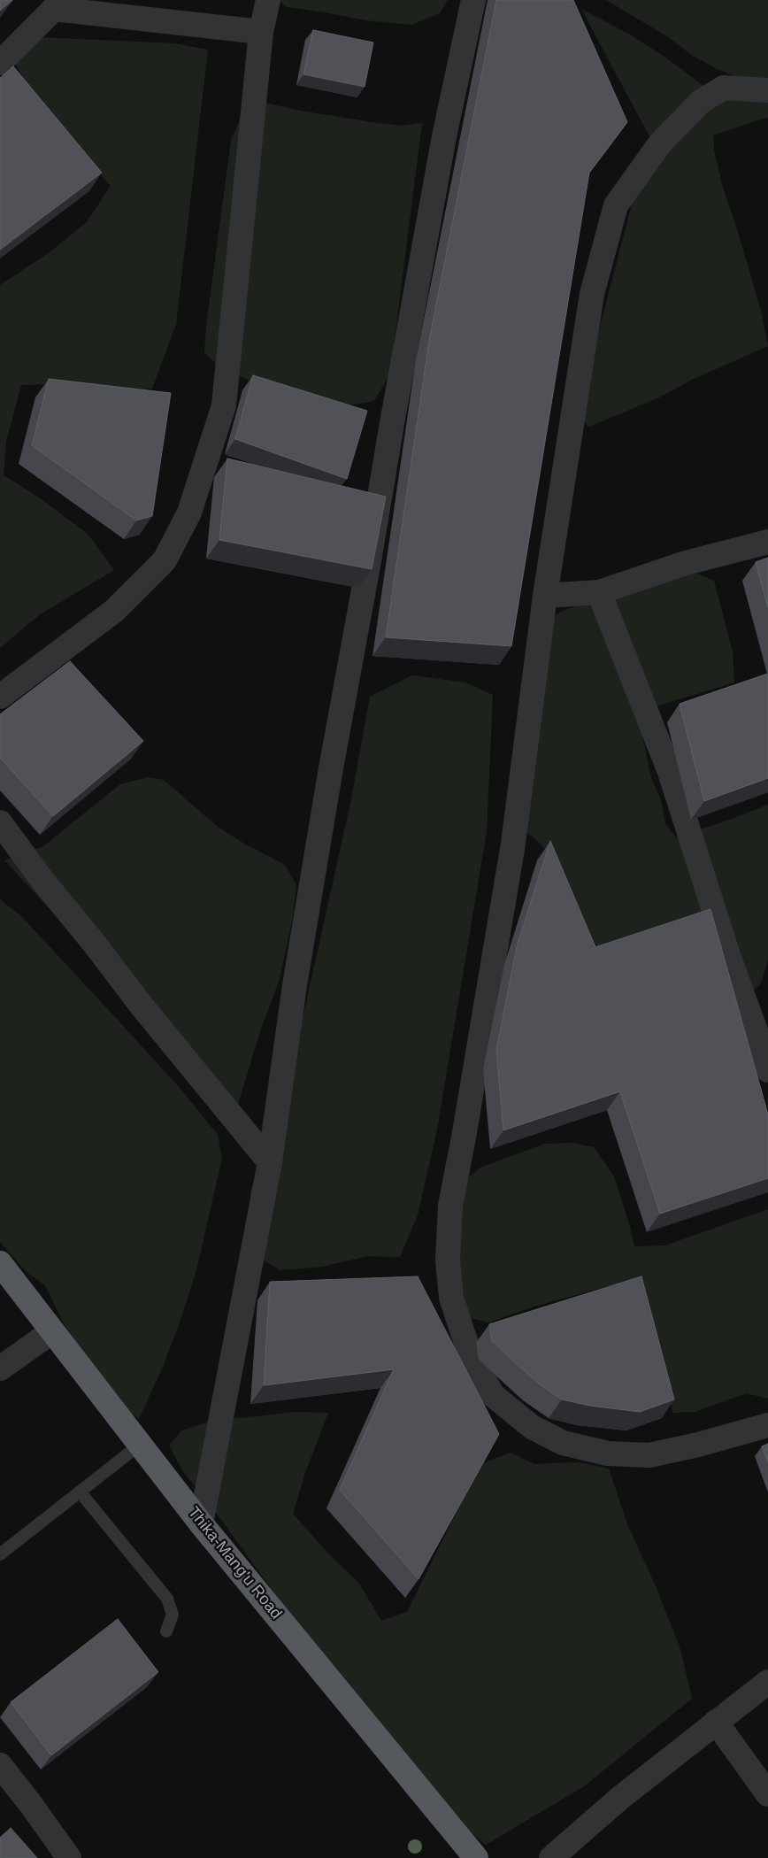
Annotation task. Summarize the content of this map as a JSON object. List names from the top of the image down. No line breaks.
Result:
{"streets":{"highway":["Thika-Mang'u Road"]}}
